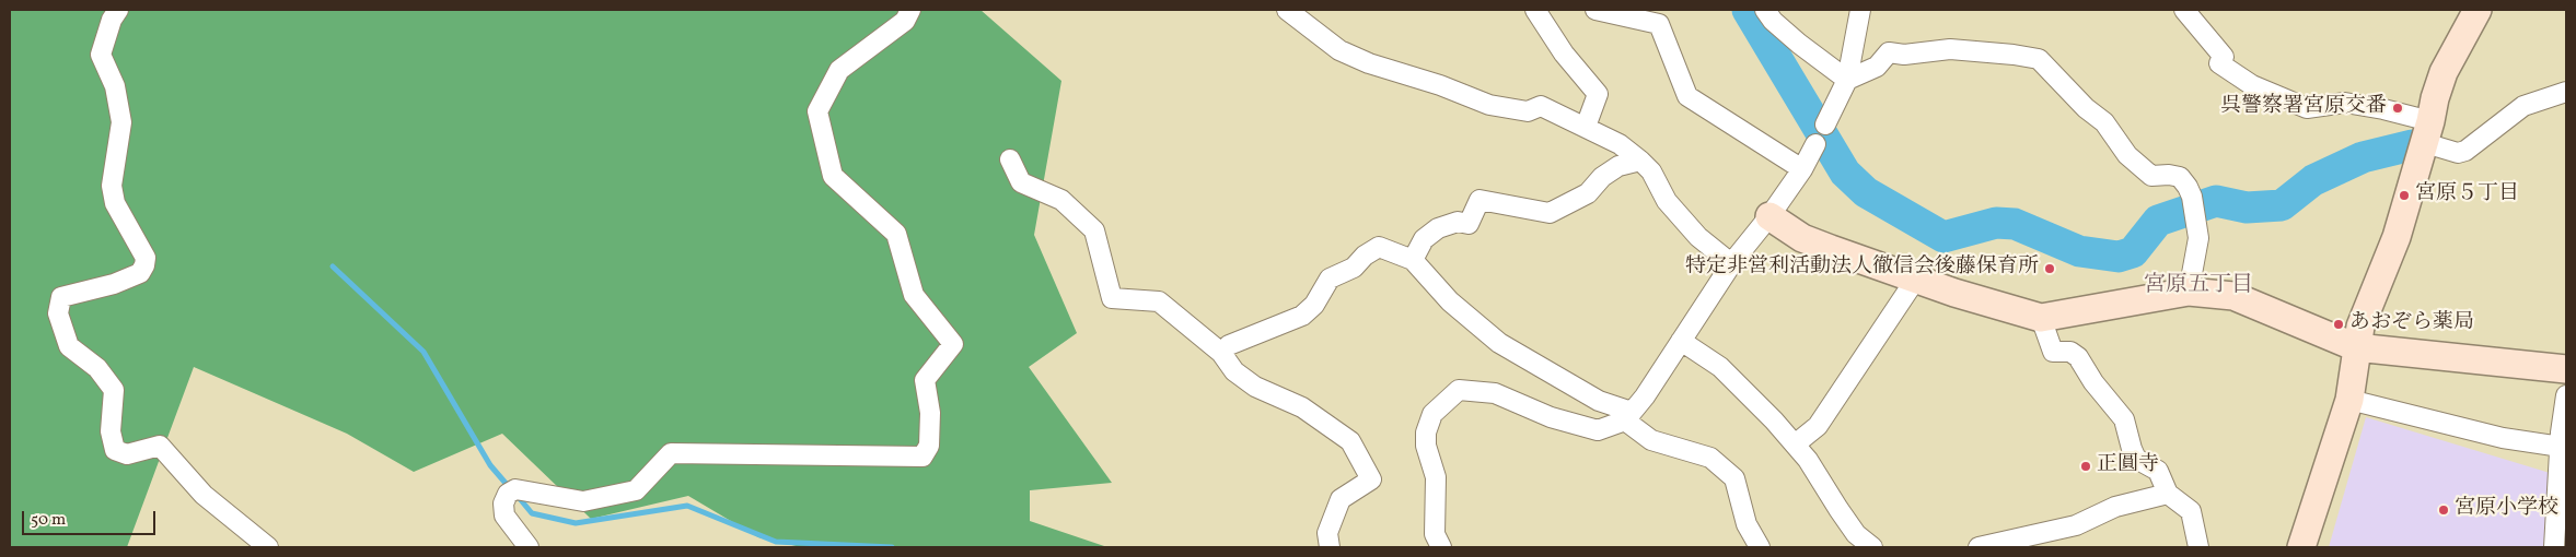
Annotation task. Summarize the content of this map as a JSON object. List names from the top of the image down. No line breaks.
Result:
{"districts":["宮原五丁目"],"places":["呉警察署宮原交番","宮原５丁目","特定非営利活動法人徹信会後藤保育所","あおぞら薬局","正圓寺","宮原小学校"],"scale_bar":"50 m"}
